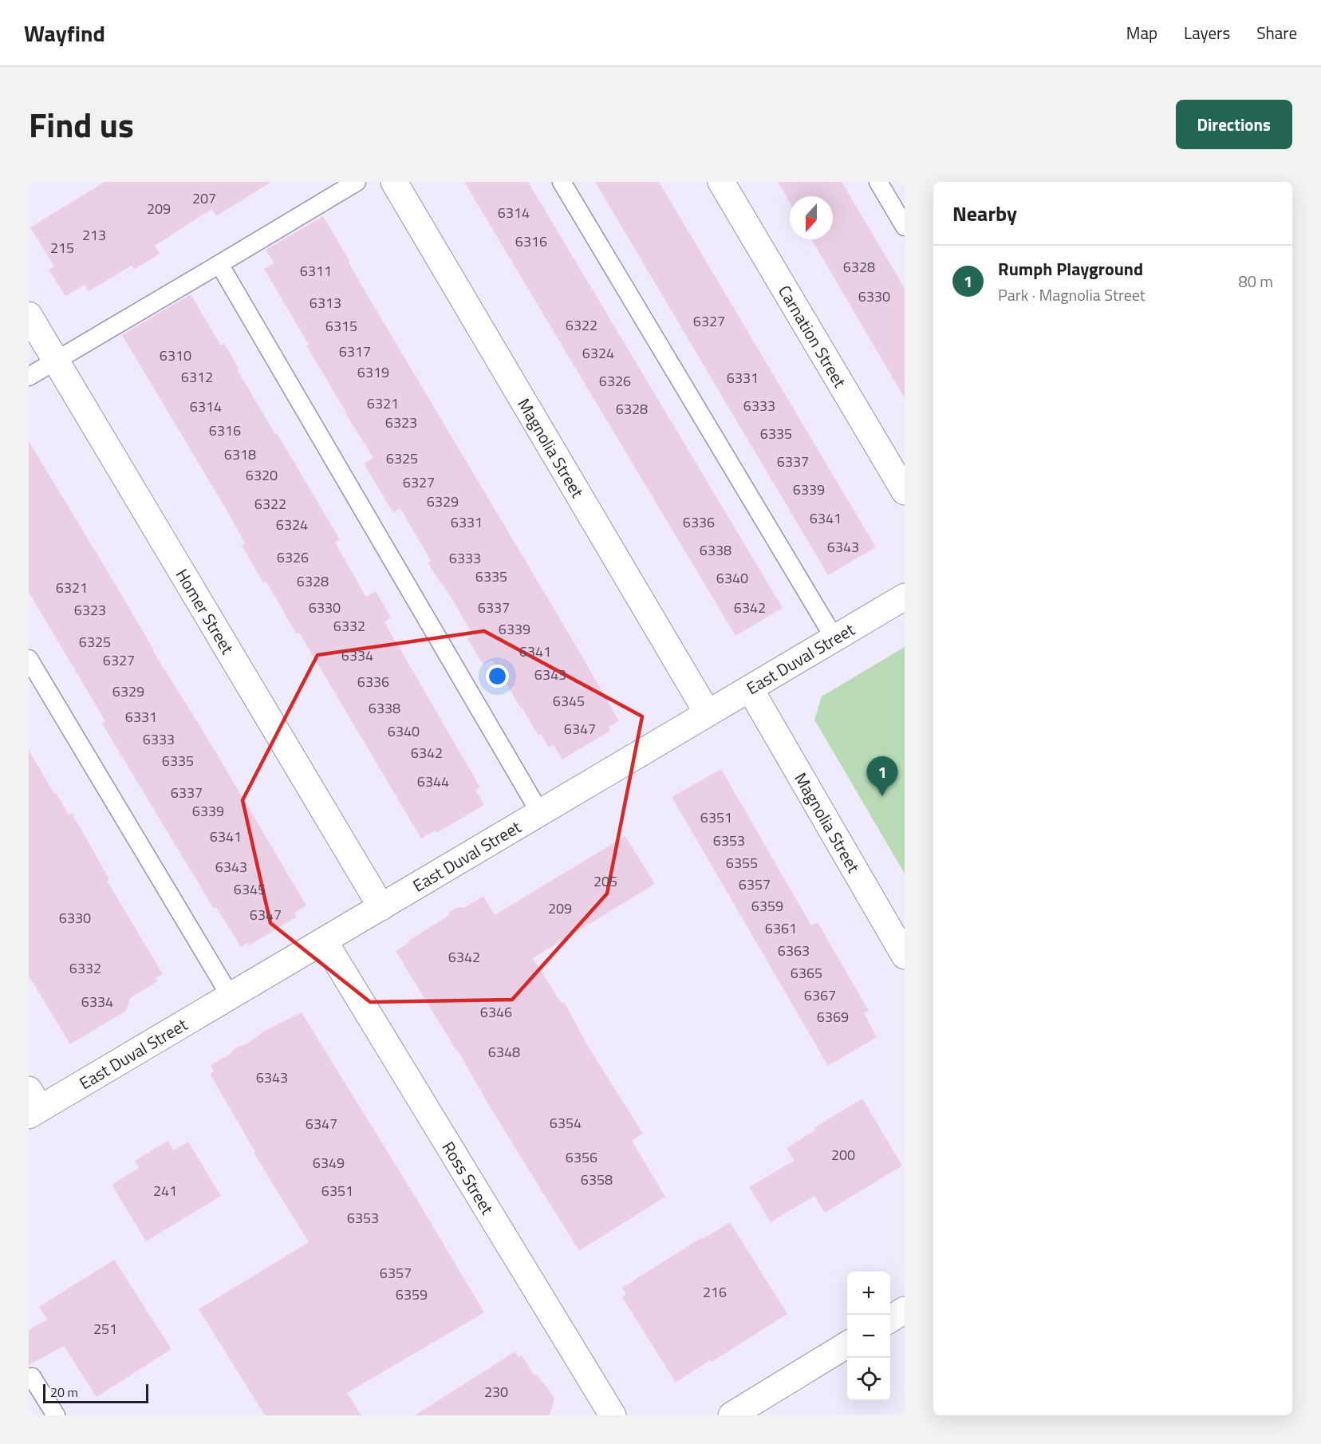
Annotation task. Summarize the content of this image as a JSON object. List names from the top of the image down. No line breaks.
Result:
{"streets":{"street":["Carnation Street","Magnolia Street","Homer Street","East Duval Street","Ross Street"]},"crossings":[["Magnolia Street","East Duval Street"],["Homer Street","East Duval Street"],["East Duval Street","Ross Street"]],"house_numbers":["207","209","6314","213","6316","215","6328","6311","6330","6313","6327","6322","6315","6317","6324","6310","6319","6312","6331","6326","6321","6333","6314","6328","6323","6316","6335","6318","6325","6337","6320","6327","6339","6329","6322","6341","6331","6336","6324","6343","6338","6326","6333","6335","6340","6328","6321","6330","6337","6342","6323","6332","6339","6325","6341","6334","6327","6343","6336","6329","6345","6338","6331","6347","6340","6333","6342","6335","6344","6337","6339","6351","6341","6353","6355","6343","205","6357","6345","6359","209","6347","6330","6361","6363","6342","6332","6365","6367","6334","6346","6369","6348","6343","6354","6347","200","6356","6349","6358","241","6351","6353","6357","216","6359","251","230"],"scale_bar":"20 m","north":"bottom","page":{"header":"Wayfind","nav":["Map","Layers","Share"],"title":"Find us","buttons":"Directions","heading":"Nearby","list":[{"mark":"1","name":"Rumph Playground","note":"Park · Magnolia Street","value":"80 m"}],"pins":"1","map_buttons":["+","−"],"scale":"20 m"}}
